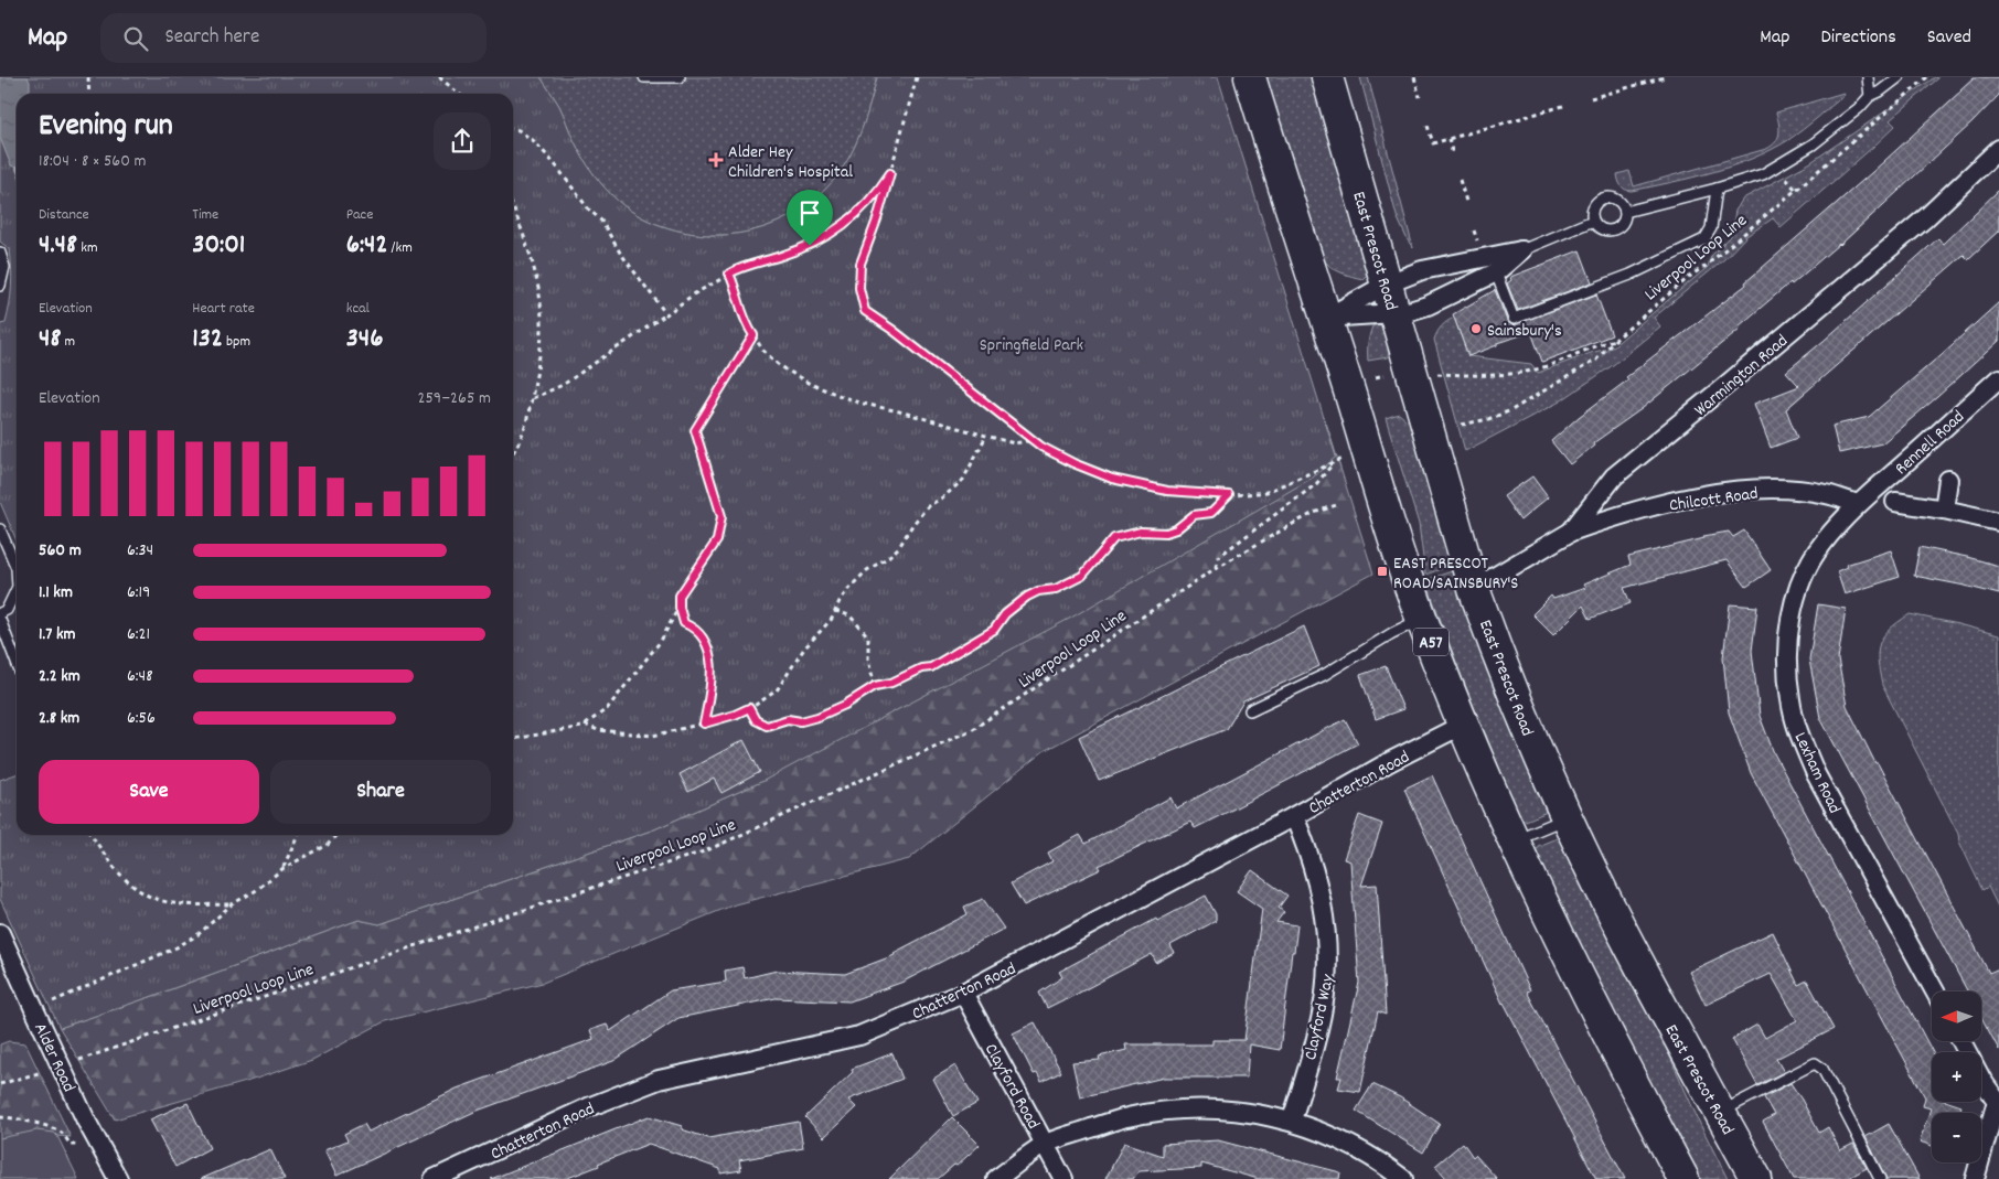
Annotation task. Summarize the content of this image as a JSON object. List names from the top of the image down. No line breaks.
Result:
{"streets":{"highway":["East Prescot Road","A57"],"street":["Warmington Road","Rennell Road","Chilcott Road","Lexham Road","Chatterton Road","Clayford Way","Alder Road","Clayford Road"],"path":["Liverpool Loop Line"]},"crossings":[["East Prescot Road","Warmington Road"],["Warmington Road","Chilcott Road"],["Rennell Road","Chilcott Road"],["Rennell Road","Lexham Road"],["Chilcott Road","Lexham Road"],["A57","Chatterton Road"],["Chatterton Road","Clayford Way"],["Chatterton Road","Clayford Road"]],"parks":["Springfield Park"],"places":{"health":["Alder Hey Children's Hospital"],"other":["Sainsbury's"],"transit":["EAST PRESCOT ROAD/SAINSBURY'S"]},"north":"left","page":{"header":"Map","search":"Search here","nav":["Map","Directions","Saved"],"heading":["Evening run","18:04 · 8 × 560 m"],"stats":[["Distance","4.48 km"],["Time","30:01"],["Pace","6:42 /km"],["Elevation","48 m"],["Heart rate","132 bpm"],["kcal","346"]],"chart":["Elevation","259–265 m"],"list":[{"name":"560 m","note":"6:34"},{"name":"1.1 km","note":"6:19"},{"name":"1.7 km","note":"6:21"},{"name":"2.2 km","note":"6:48"},{"name":"2.8 km","note":"6:56"}],"buttons":["Save","Share"],"map_buttons":["+","−"]}}
